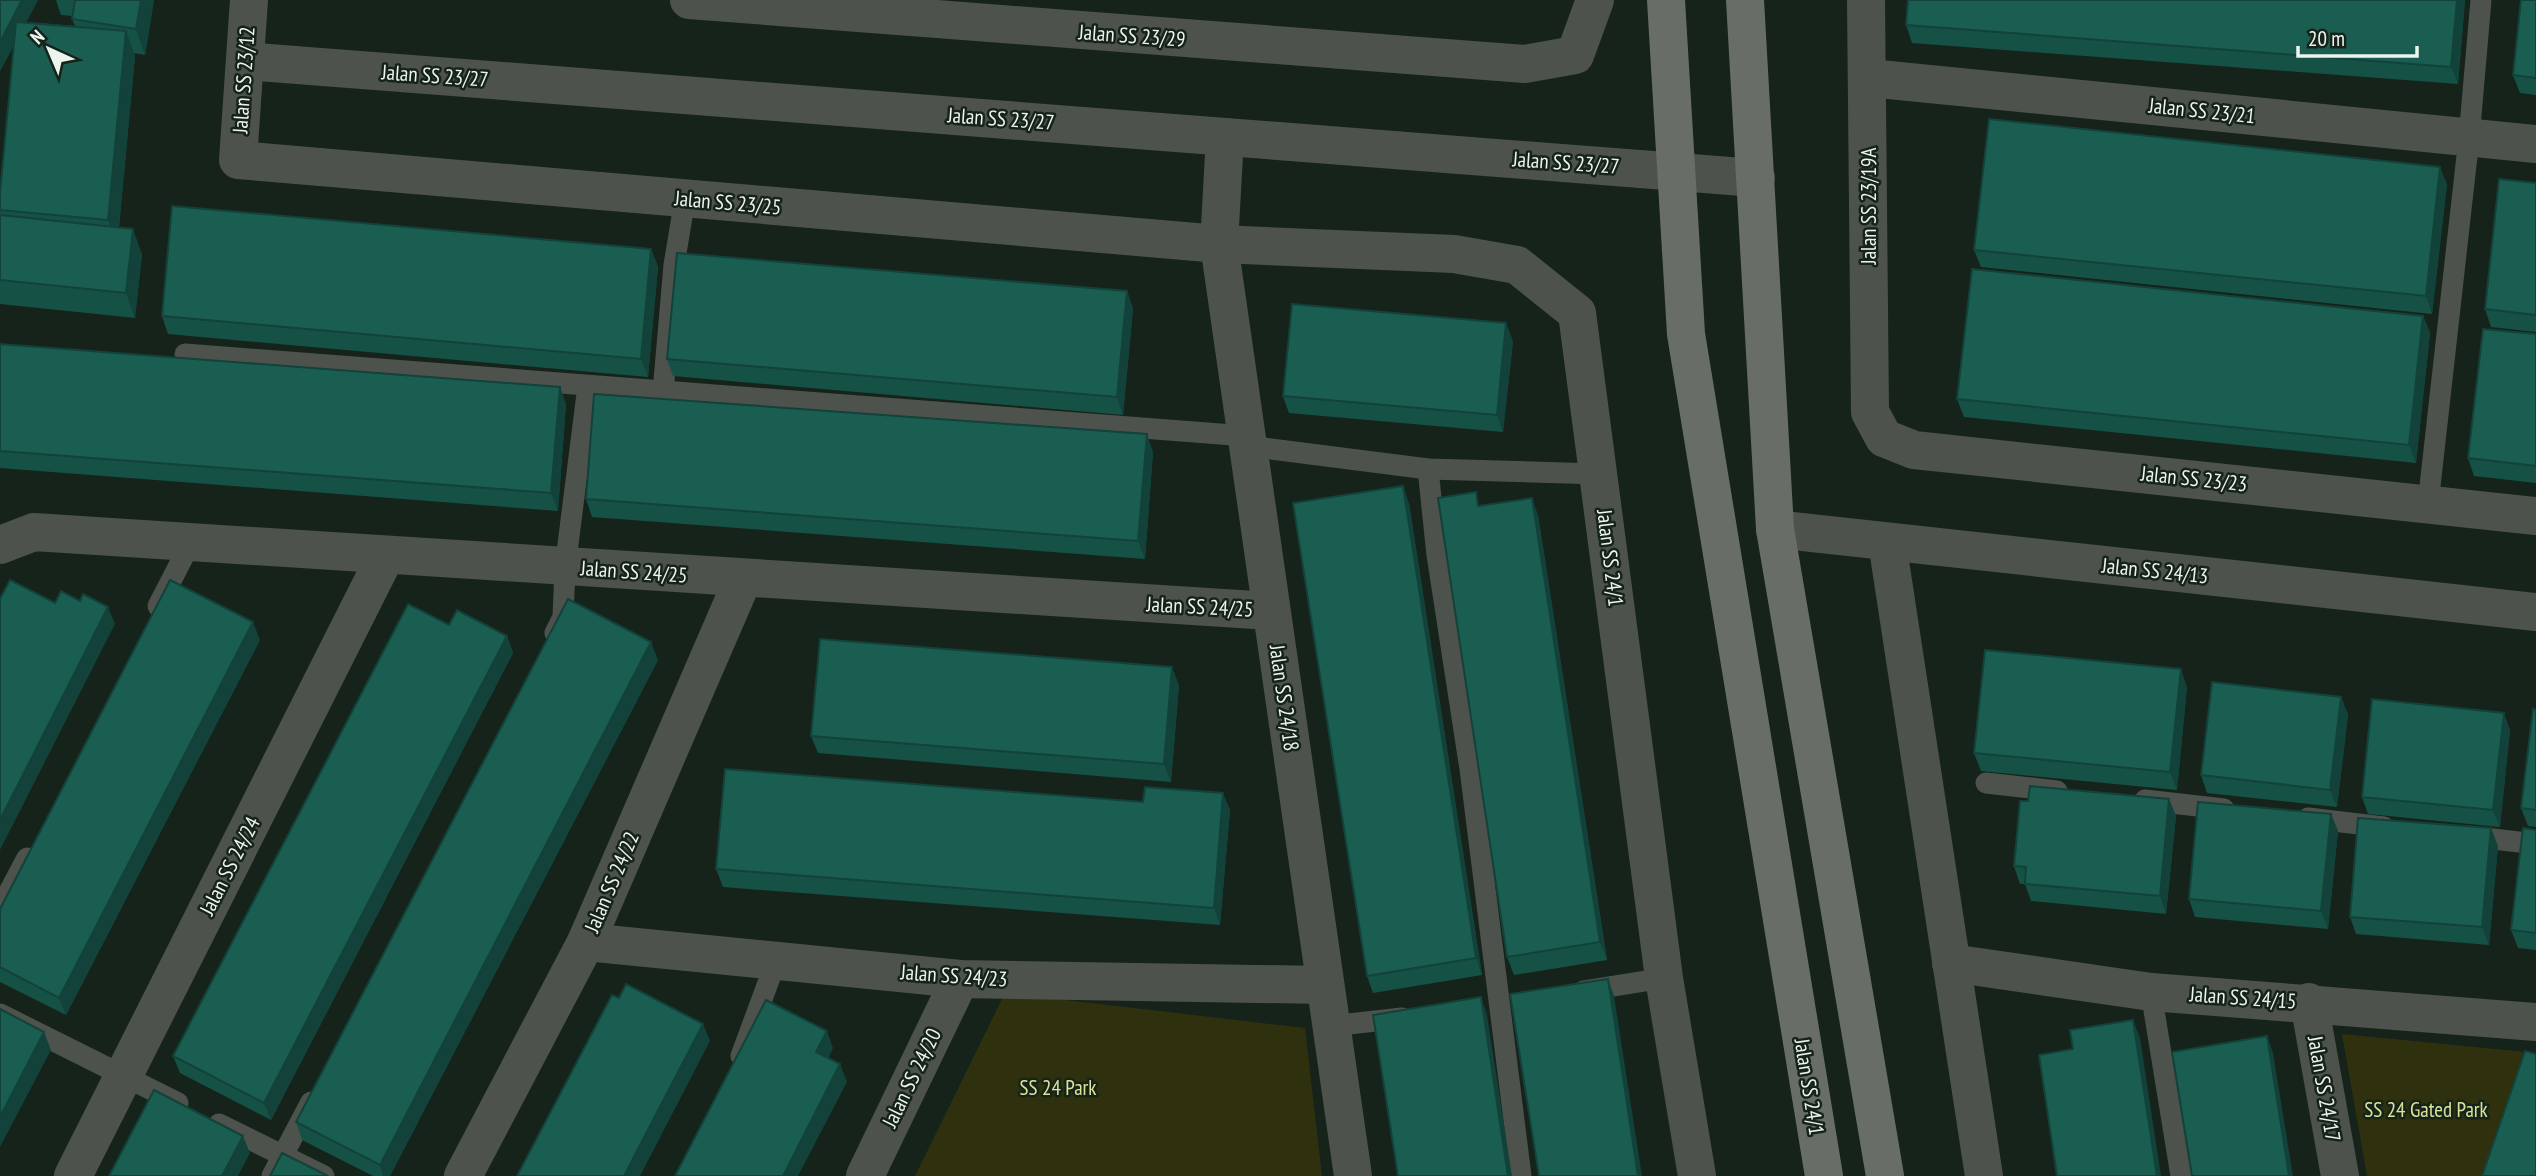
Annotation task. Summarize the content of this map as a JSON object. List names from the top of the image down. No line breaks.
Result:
{"streets":{"main road":["Jalan SS 24/1"],"street":["Jalan SS 23/29","Jalan SS 23/27","Jalan SS 23/12","Jalan SS 23/21","Jalan SS 23/25","Jalan SS 23/19A","Jalan SS 23/23","Jalan SS 24/13","Jalan SS 24/25","Jalan SS 24/18","Jalan SS 24/24","Jalan SS 24/22","Jalan SS 24/23","Jalan SS 24/15","Jalan SS 24/20","Jalan SS 24/17"]},"crossings":[["Jalan SS 23/27","Jalan SS 23/12"],["Jalan SS 23/27","Jalan SS 24/1"],["Jalan SS 23/27","Jalan SS 24/18"],["Jalan SS 23/12","Jalan SS 23/25"],["Jalan SS 23/21","Jalan SS 23/19A"],["Jalan SS 23/25","Jalan SS 24/1"],["Jalan SS 23/25","Jalan SS 24/18"],["Jalan SS 23/19A","Jalan SS 23/23"],["Jalan SS 24/1","Jalan SS 24/18"],["Jalan SS 24/25","Jalan SS 24/18"],["Jalan SS 24/25","Jalan SS 24/24"],["Jalan SS 24/25","Jalan SS 24/22"],["Jalan SS 24/18","Jalan SS 24/23"],["Jalan SS 24/22","Jalan SS 24/23"],["Jalan SS 24/23","Jalan SS 24/20"],["Jalan SS 24/15","Jalan SS 24/17"]],"parks":["SS 24 Park","SS 24 Gated Park"],"scale_bar":"20 m","north":"top left"}
